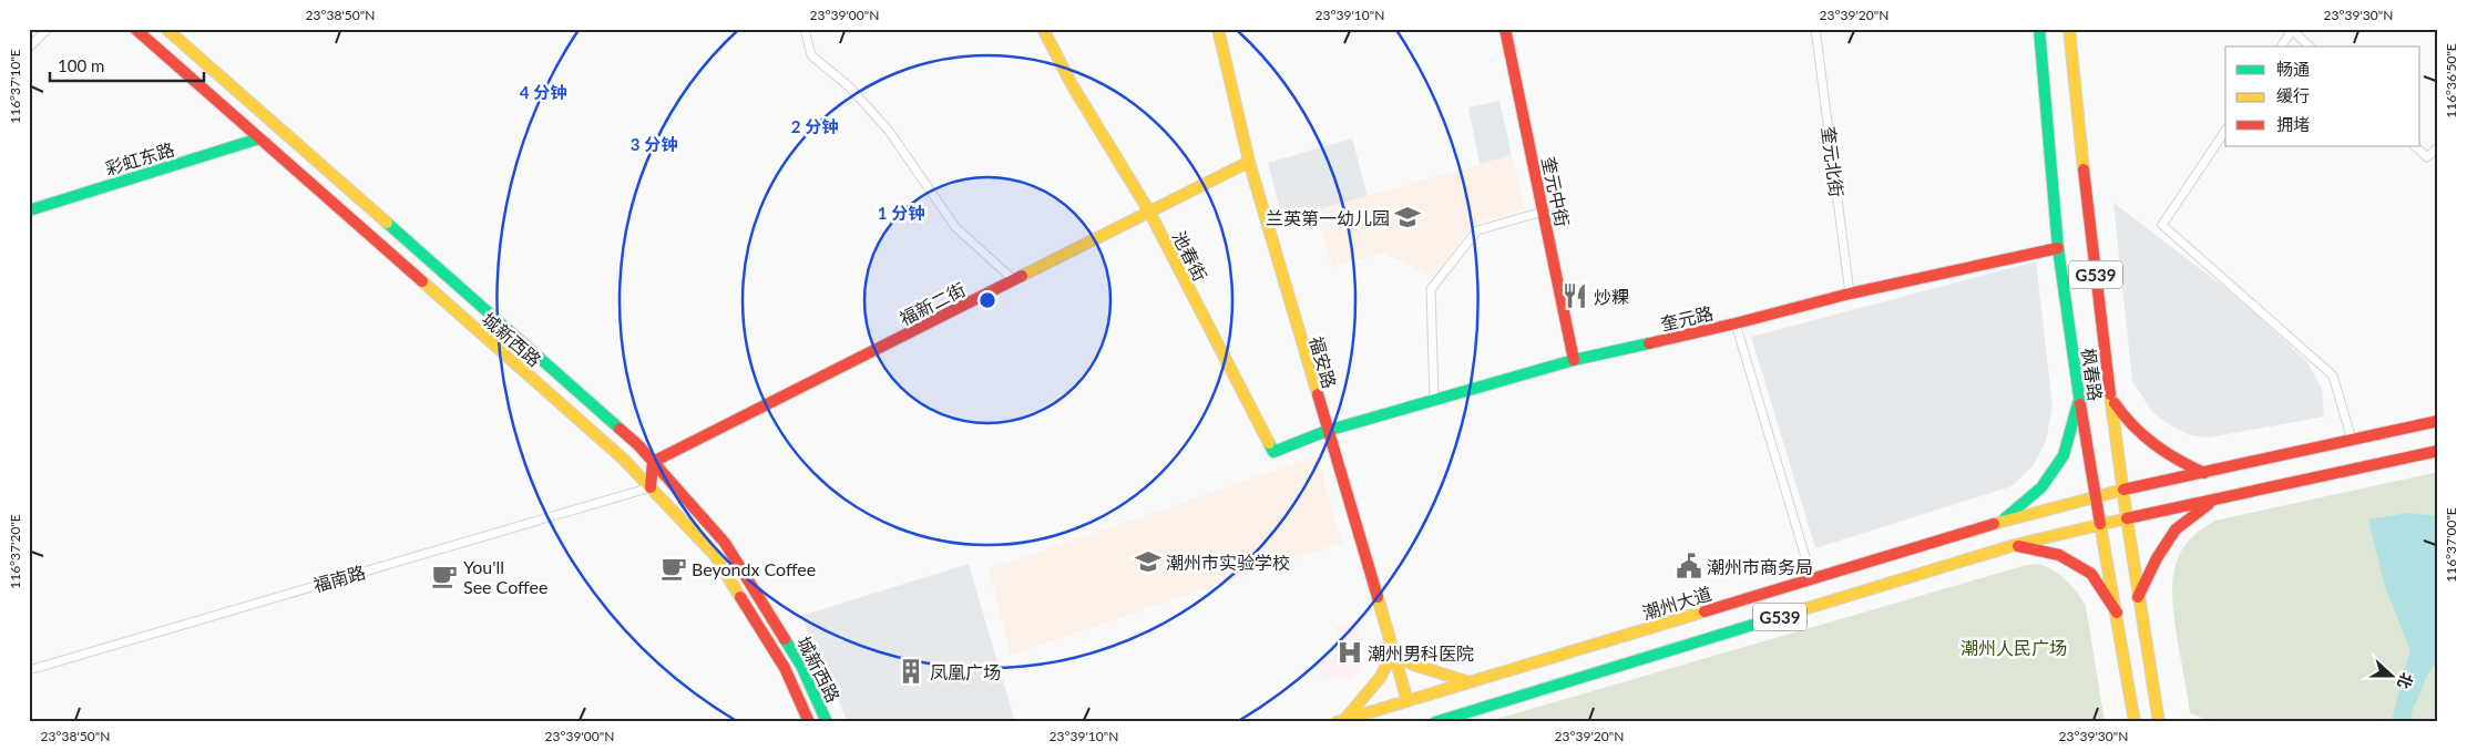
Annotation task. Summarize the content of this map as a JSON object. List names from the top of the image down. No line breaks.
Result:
{"streets":{"main road":["彩虹东路","奎元中街","池春街","G539","福新二街","奎元路","城新西路","福安路","枫春路","潮州大道"],"street":["奎元北街","福南路"]},"crossings":[["彩虹东路","城新西路"],["奎元北街","奎元路"],["奎元中街","奎元路"],["池春街","福新二街"],["池春街","奎元路"],["池春街","福安路"],["G539","枫春路"],["福新二街","城新西路"],["福新二街","福安路"],["奎元路","福安路"],["奎元路","枫春路"],["城新西路","福南路"],["福安路","潮州大道"],["枫春路","潮州大道"]],"parks":["潮州人民广场"],"places":{"school or university":["兰英第一幼儿园","潮州市实验学校"],"restaurant":["炒粿"],"public building":["潮州市商务局"],"cafe":["Beyondx Coffee","You'll See Coffee"],"hospital":["潮州男科医院"],"building":["凤凰广场"]},"legend":["畅通","缓行","拥堵"],"scale_bar":"100 m","north":"right","coordinates":["23°38'50\"N","23°39'00\"N","23°39'10\"N","23°39'20\"N","23°39'30\"N","116°36'50\"E","116°37'10\"E","116°37'00\"E","116°37'20\"E"],"rings":["4 分钟","2 分钟","3 分钟","1 分钟"]}
